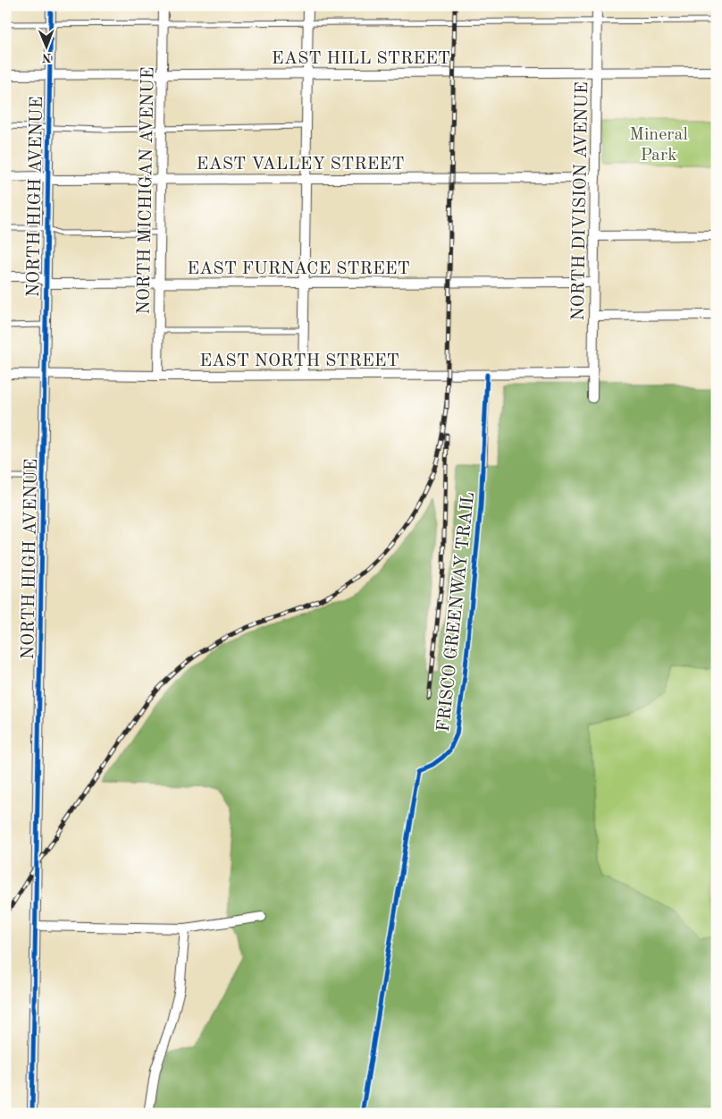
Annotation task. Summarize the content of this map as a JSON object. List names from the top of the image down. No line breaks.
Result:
{"streets":{"street":["EAST HILL STREET","EAST VALLEY STREET","NORTH MICHIGAN AVENUE","NORTH HIGH AVENUE","NORTH DIVISION AVENUE","EAST FURNACE STREET","EAST NORTH STREET"],"cycle path":["FRISCO GREENWAY TRAIL"]},"crossings":[["EAST HILL STREET","NORTH MICHIGAN AVENUE"],["EAST HILL STREET","NORTH HIGH AVENUE"],["EAST HILL STREET","NORTH DIVISION AVENUE"],["EAST VALLEY STREET","NORTH MICHIGAN AVENUE"],["EAST VALLEY STREET","NORTH HIGH AVENUE"],["EAST VALLEY STREET","NORTH DIVISION AVENUE"],["NORTH MICHIGAN AVENUE","EAST FURNACE STREET"],["NORTH MICHIGAN AVENUE","EAST NORTH STREET"],["NORTH HIGH AVENUE","EAST FURNACE STREET"],["NORTH HIGH AVENUE","EAST NORTH STREET"],["NORTH DIVISION AVENUE","EAST FURNACE STREET"],["NORTH DIVISION AVENUE","EAST NORTH STREET"]],"parks":["Mineral Park"],"north":"bottom"}
